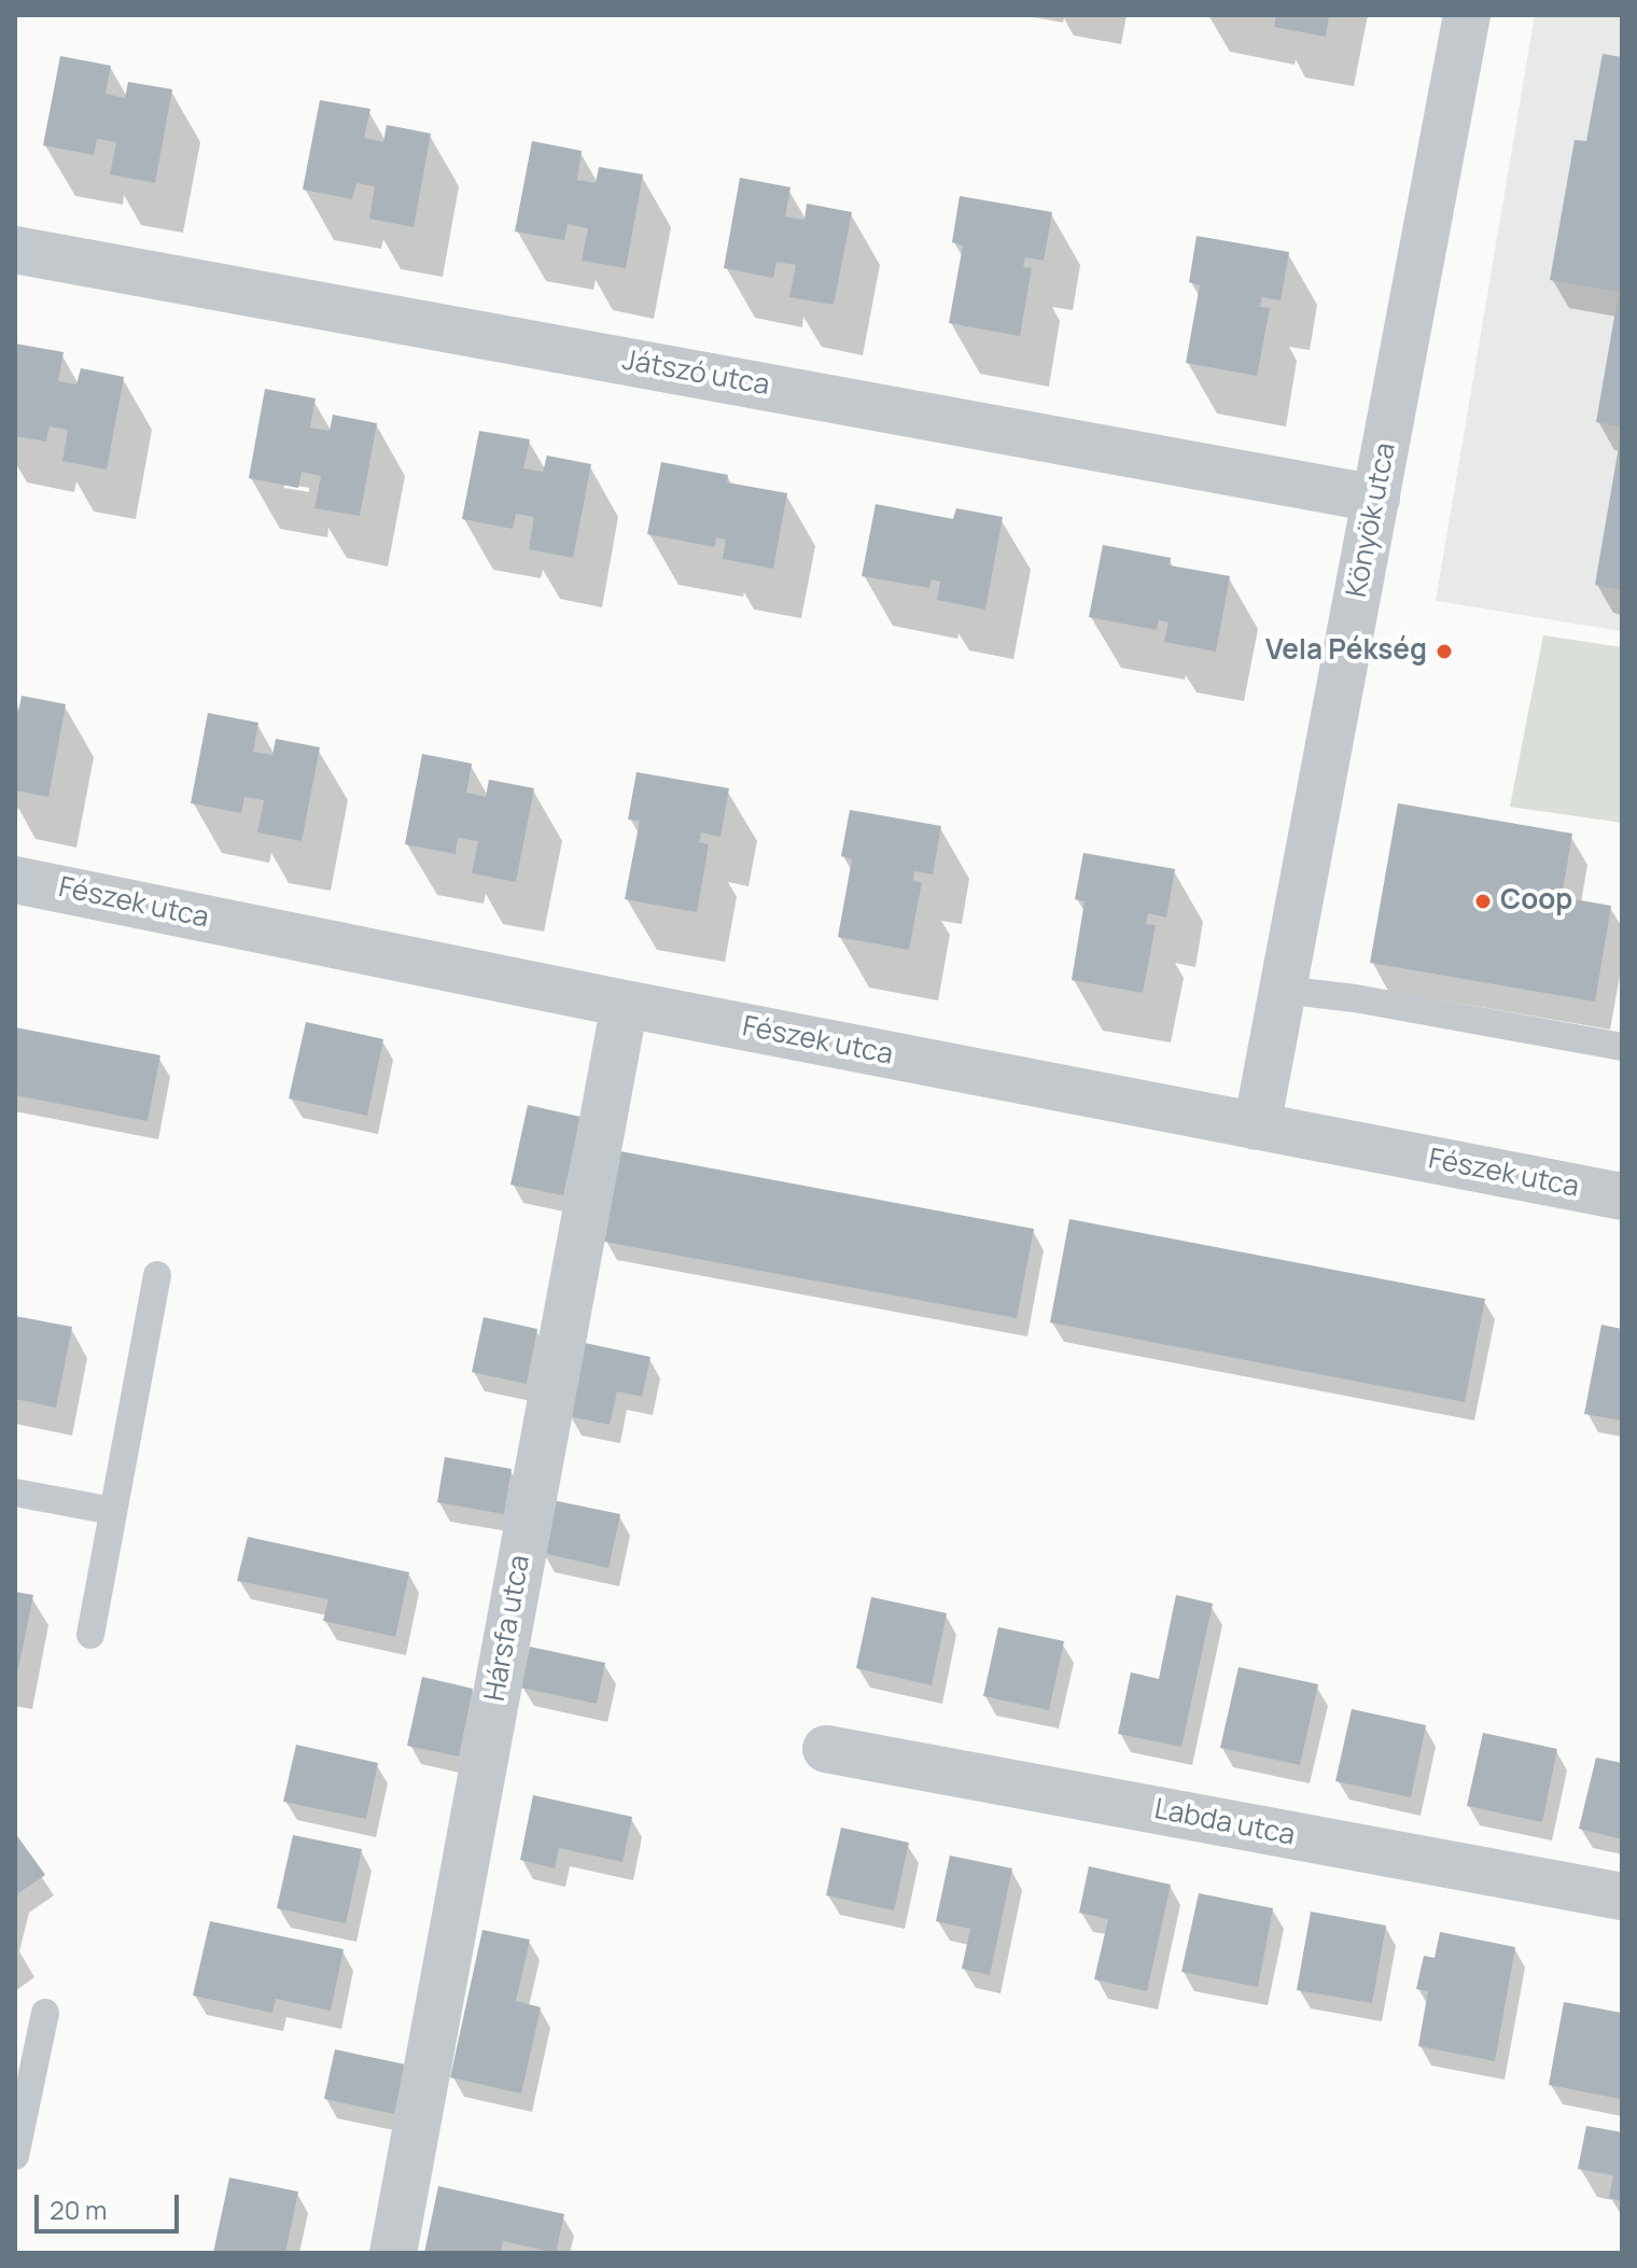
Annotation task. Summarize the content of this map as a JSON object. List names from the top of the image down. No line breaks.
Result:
{"streets":{"street":["Játszó utca","Könyök utca","Fészek utca","Hársfa utca","Labda utca"]},"crossings":[["Játszó utca","Könyök utca"],["Könyök utca","Fészek utca"],["Fészek utca","Hársfa utca"]],"places":["Vela Pékség","Coop"],"scale_bar":"20 m"}
